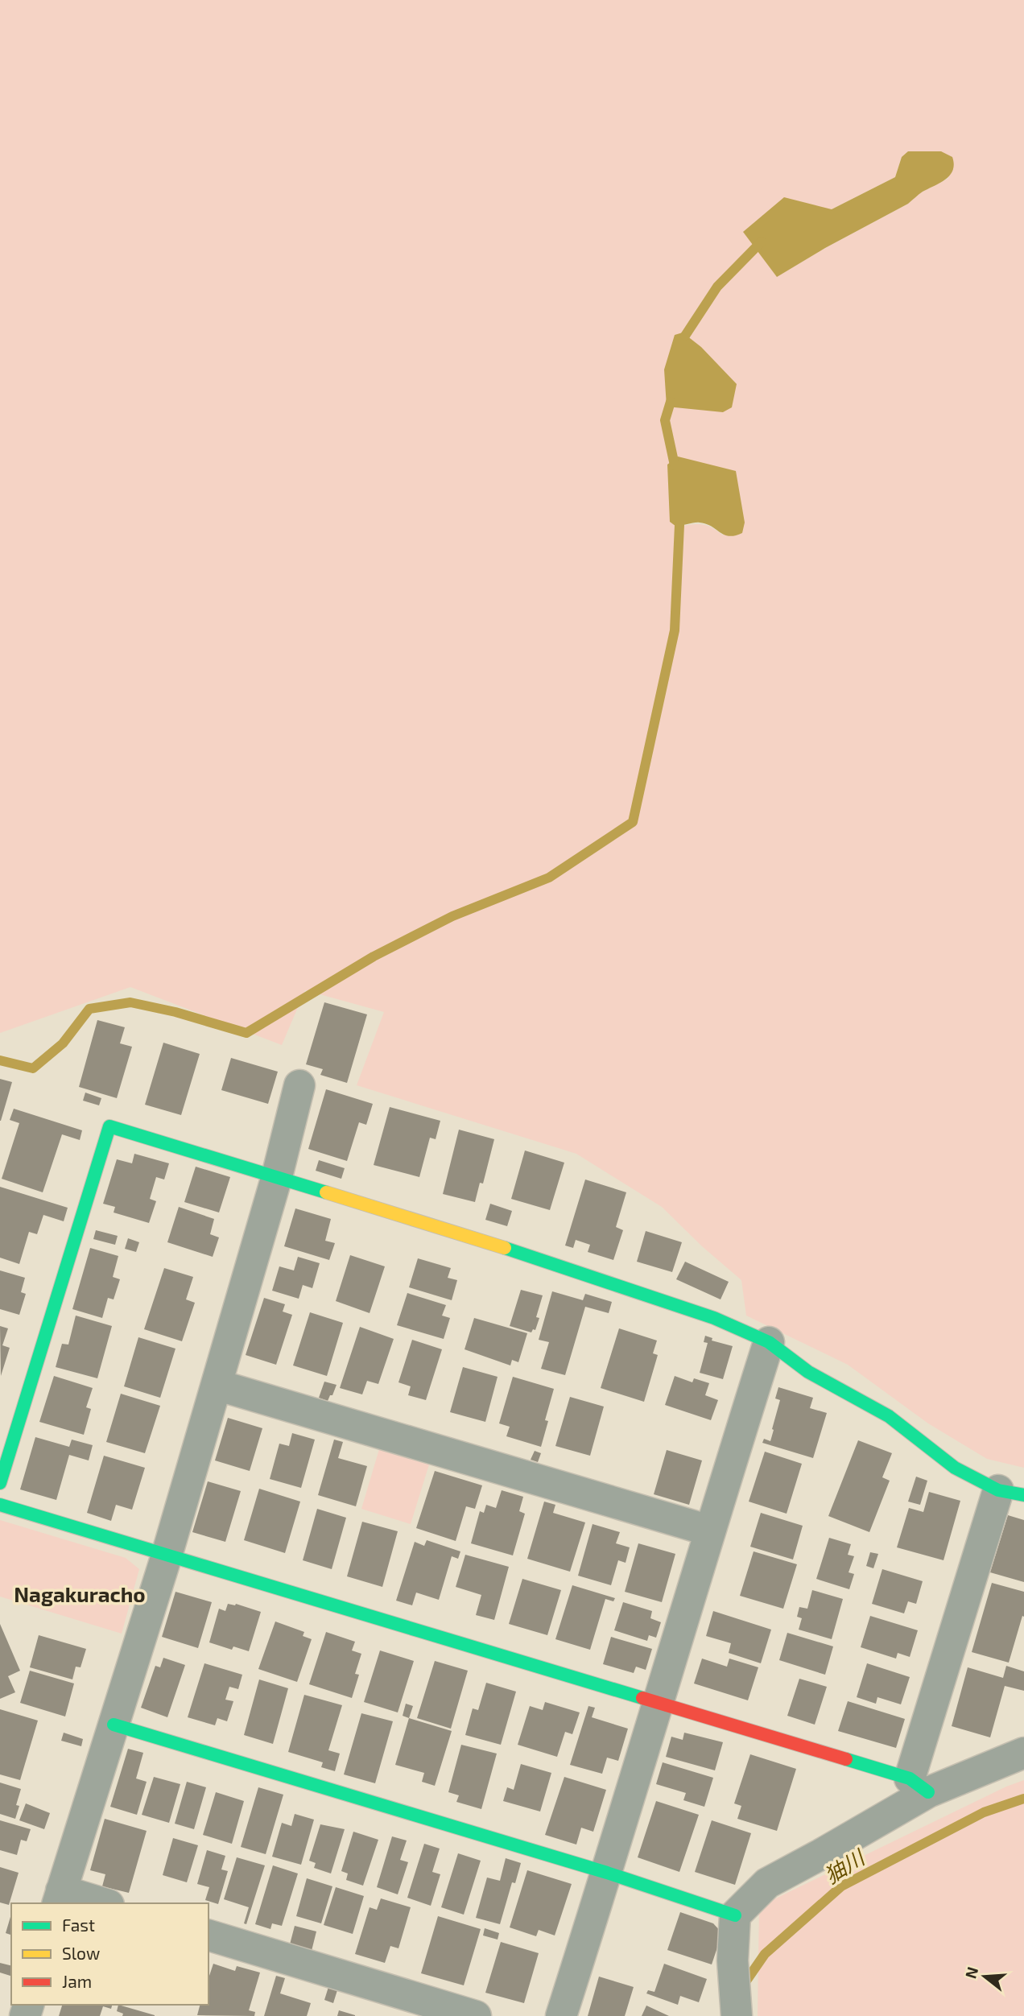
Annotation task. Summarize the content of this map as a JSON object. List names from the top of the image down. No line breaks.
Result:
{"districts":["Nagakuracho"],"water":["㹨川"],"legend":["Fast","Slow","Jam"],"north":"left"}
